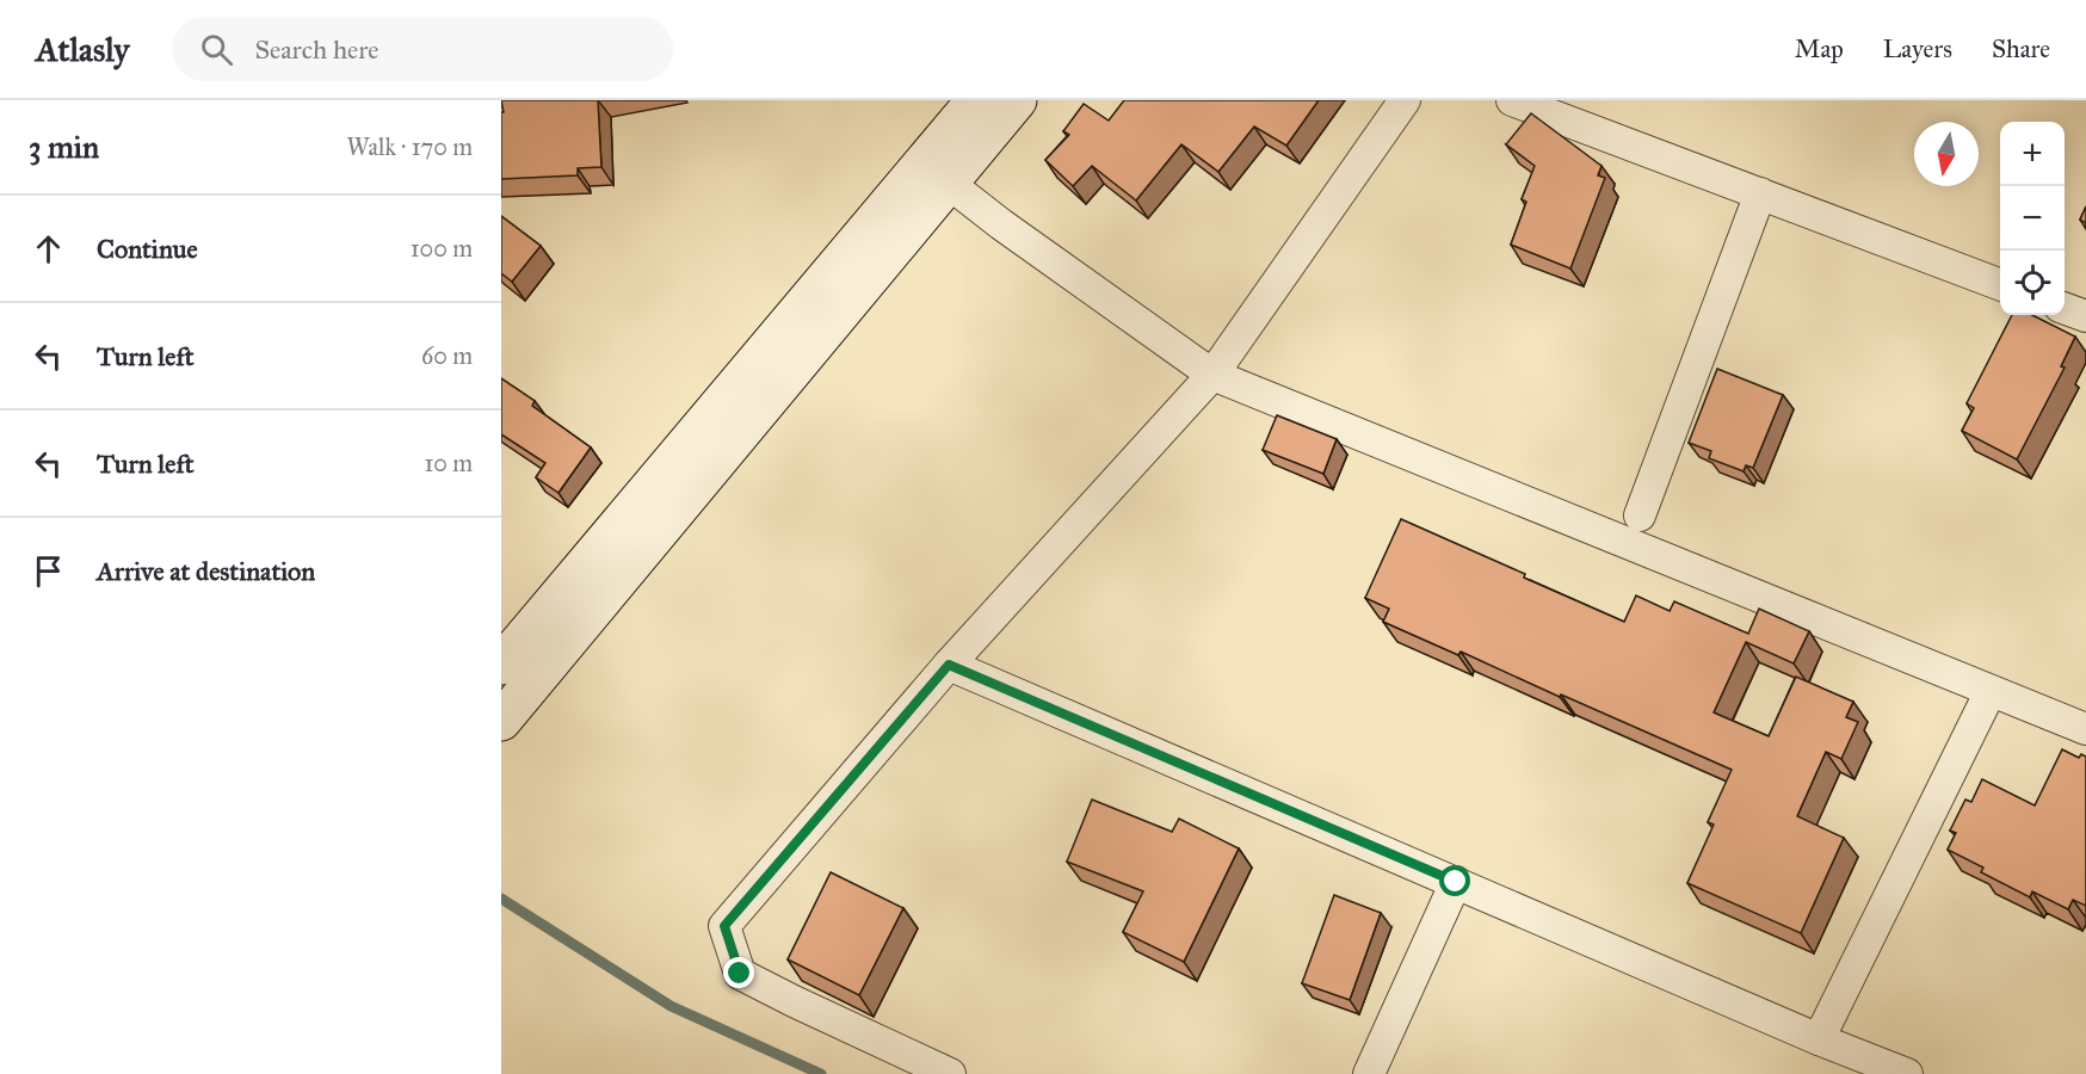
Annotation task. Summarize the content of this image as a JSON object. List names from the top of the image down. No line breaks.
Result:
{"north":"bottom","page":{"header":"Atlasly","search":"Search here","nav":["Map","Layers","Share"],"heading":["3 min","Walk · 170 m"],"map_buttons":["+","−"],"list":[["Continue","100 m"],["Turn left","60 m"],["Turn left","10 m"],"Arrive at destination"]}}
